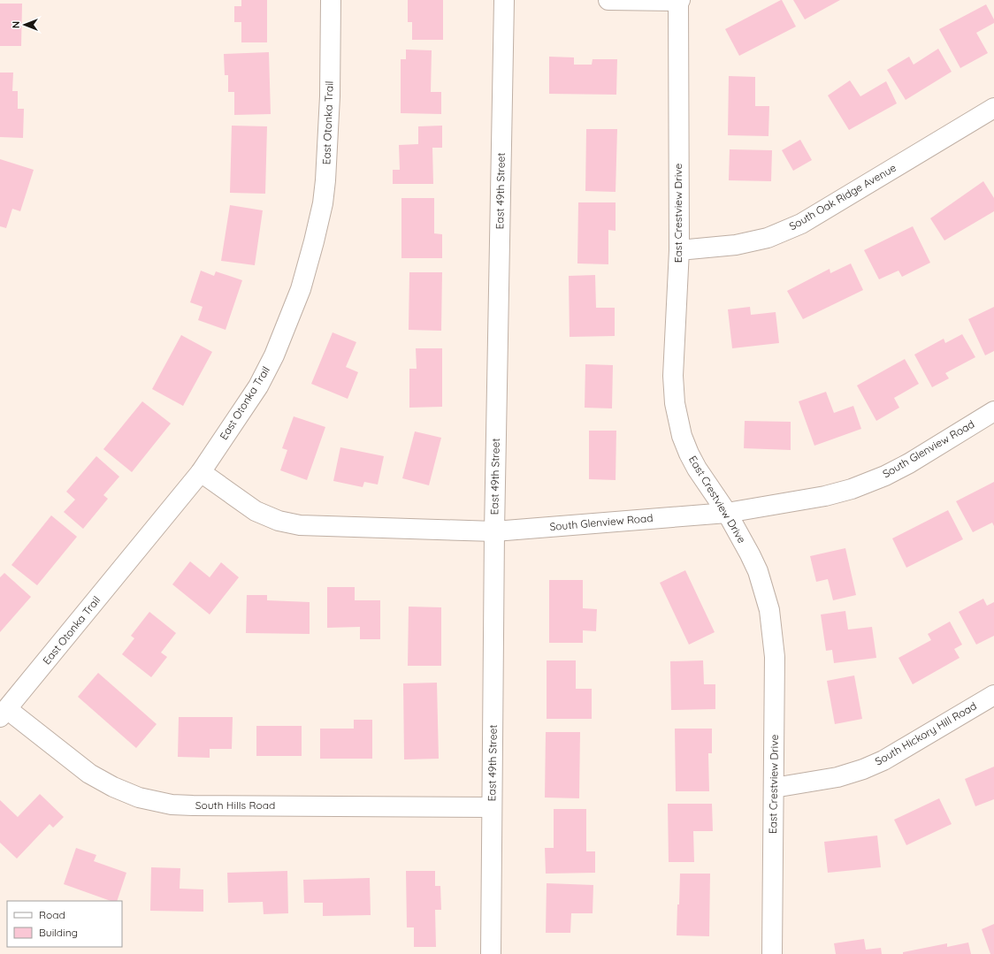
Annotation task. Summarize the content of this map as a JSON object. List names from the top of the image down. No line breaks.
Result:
{"streets":{"street":["East Otonka Trail","East 49th Street","South Oak Ridge Avenue","East Crestview Drive","South Glenview Road","South Hickory Hill Road","South Hills Road"]},"crossings":[["East Otonka Trail","South Glenview Road"],["East Otonka Trail","South Hills Road"],["East 49th Street","South Glenview Road"],["East 49th Street","South Hills Road"],["South Oak Ridge Avenue","East Crestview Drive"],["East Crestview Drive","South Glenview Road"],["East Crestview Drive","South Hickory Hill Road"]],"legend":["Road","Building"],"north":"left"}
